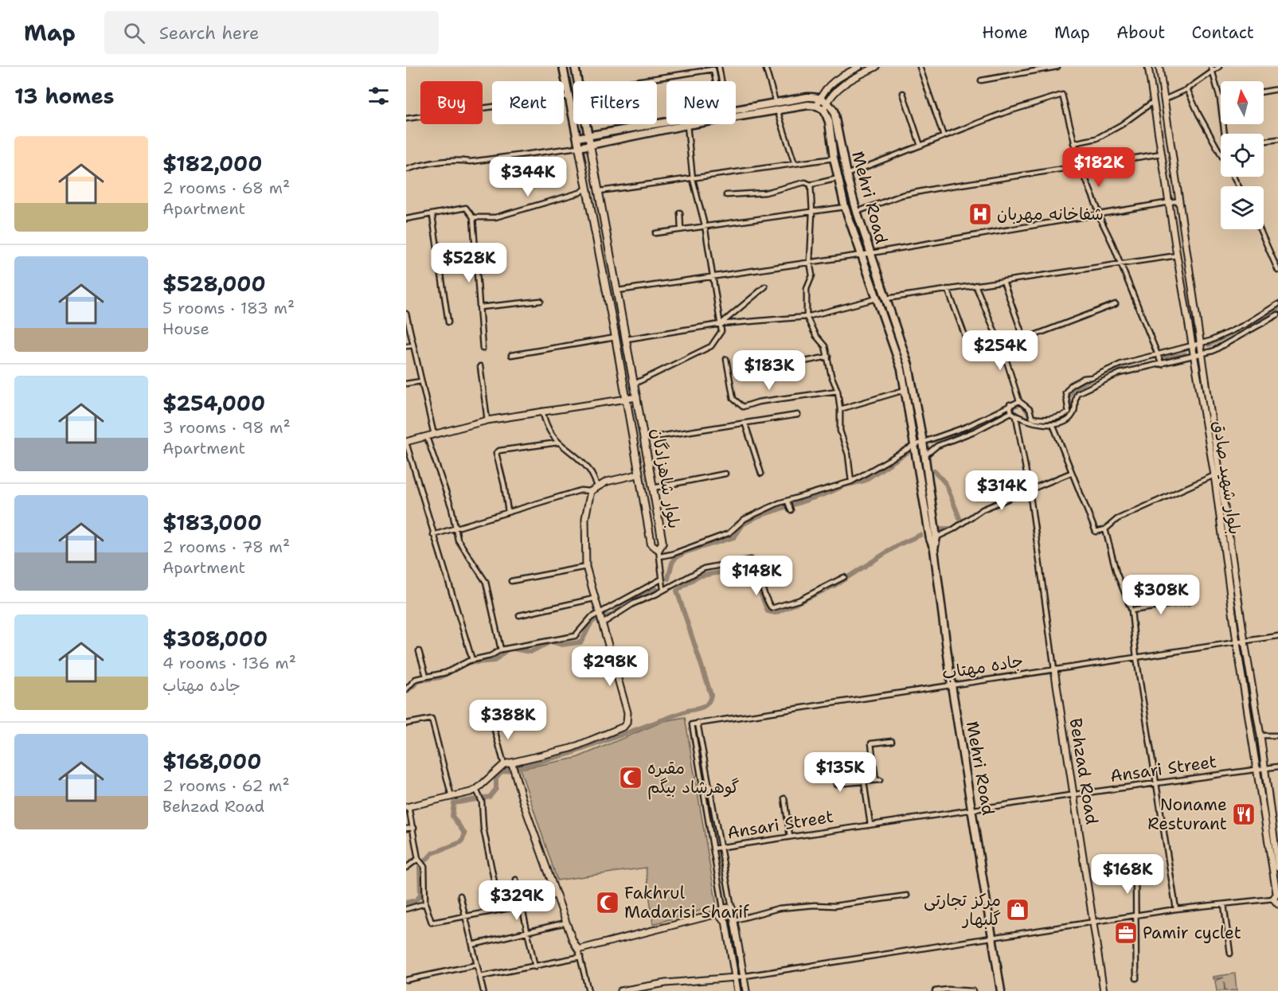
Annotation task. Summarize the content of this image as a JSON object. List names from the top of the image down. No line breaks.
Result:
{"streets":{"highway":["Mehri Road"],"main road":["بلوار شهید صادق","بلوار شاهزادگان","Behzad Road"],"street":["جاده مهتاب","Ansari Street"]},"crossings":[["Mehri Road","جاده مهتاب"],["Mehri Road","Ansari Street"],["بلوار شهید صادق","جاده مهتاب"],["بلوار شهید صادق","Ansari Street"],["جاده مهتاب","Ansari Street"],["جاده مهتاب","Behzad Road"],["Ansari Street","Behzad Road"]],"places":{"hospital":["شفاخانه مهربان"],"mosque":["مقبره گوهرشاد بیگم","Fakhrul Madarisi Sharif"],"restaurant":["Noname Resturant"],"shop":["مرکز تجارتی گلبهار"],"office":["Pamir cyclet"]},"north":"top","page":{"header":"Map","search":"Search here","nav":["Home","Map","About","Contact"],"heading":"13 homes","chip":["Buy","Rent","Filters","New"],"list":[{"name":"$182,000","note":"2 rooms · 68 m² · Apartment"},{"name":"$528,000","note":"5 rooms · 183 m² · House"},{"name":"$254,000","note":"3 rooms · 98 m² · Apartment"},{"name":"$183,000","note":"2 rooms · 78 m² · Apartment"},{"name":"$308,000","note":"4 rooms · 136 m² · جاده مهتاب"},{"name":"$168,000","note":"2 rooms · 62 m² · Behzad Road"}],"price":["$182K","$344K","$528K","$254K","$183K","$314K","$148K","$308K","$298K","$388K","$135K","$168K","$329K"]}}
